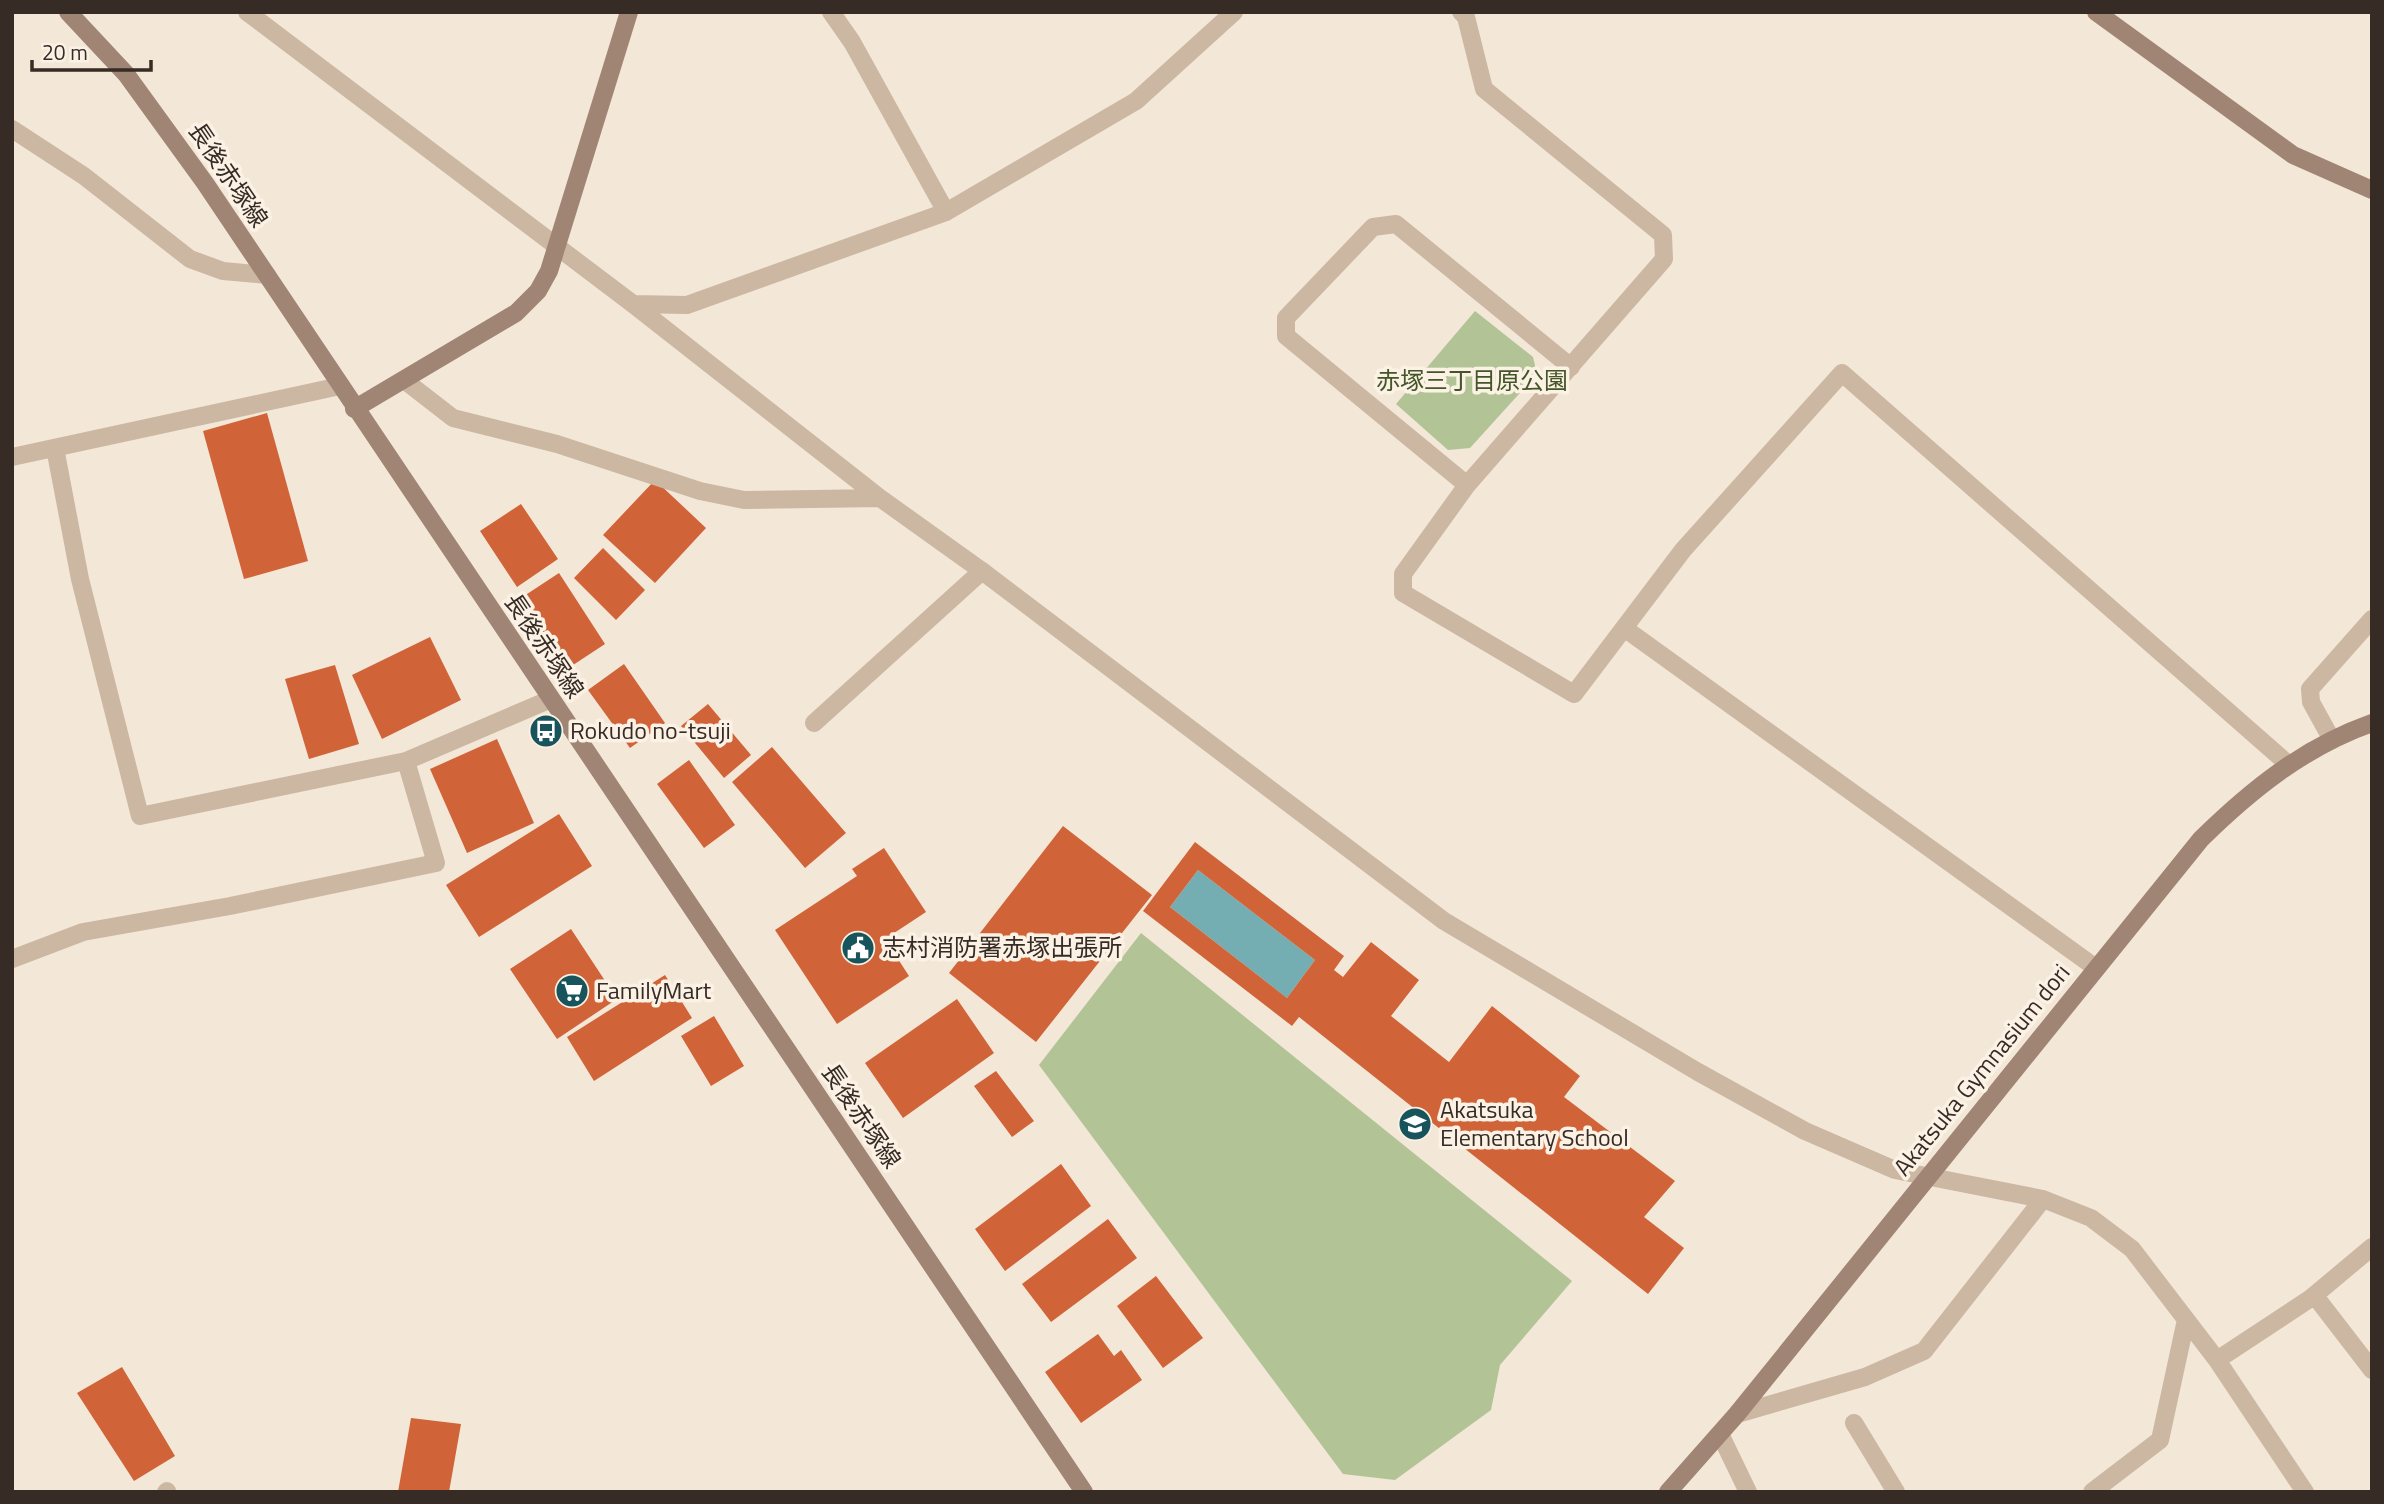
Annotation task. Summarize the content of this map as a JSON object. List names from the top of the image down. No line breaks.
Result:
{"streets":{"street":["長後赤塚線","Akatsuka Gymnasium dori"]},"parks":["赤塚三丁目原公園"],"places":{"bus stop":["Rokudo no-tsuji"],"public building":["志村消防署赤塚出張所"],"supermarket":["FamilyMart"],"school or university":["Akatsuka Elementary School"]},"scale_bar":"20 m"}
